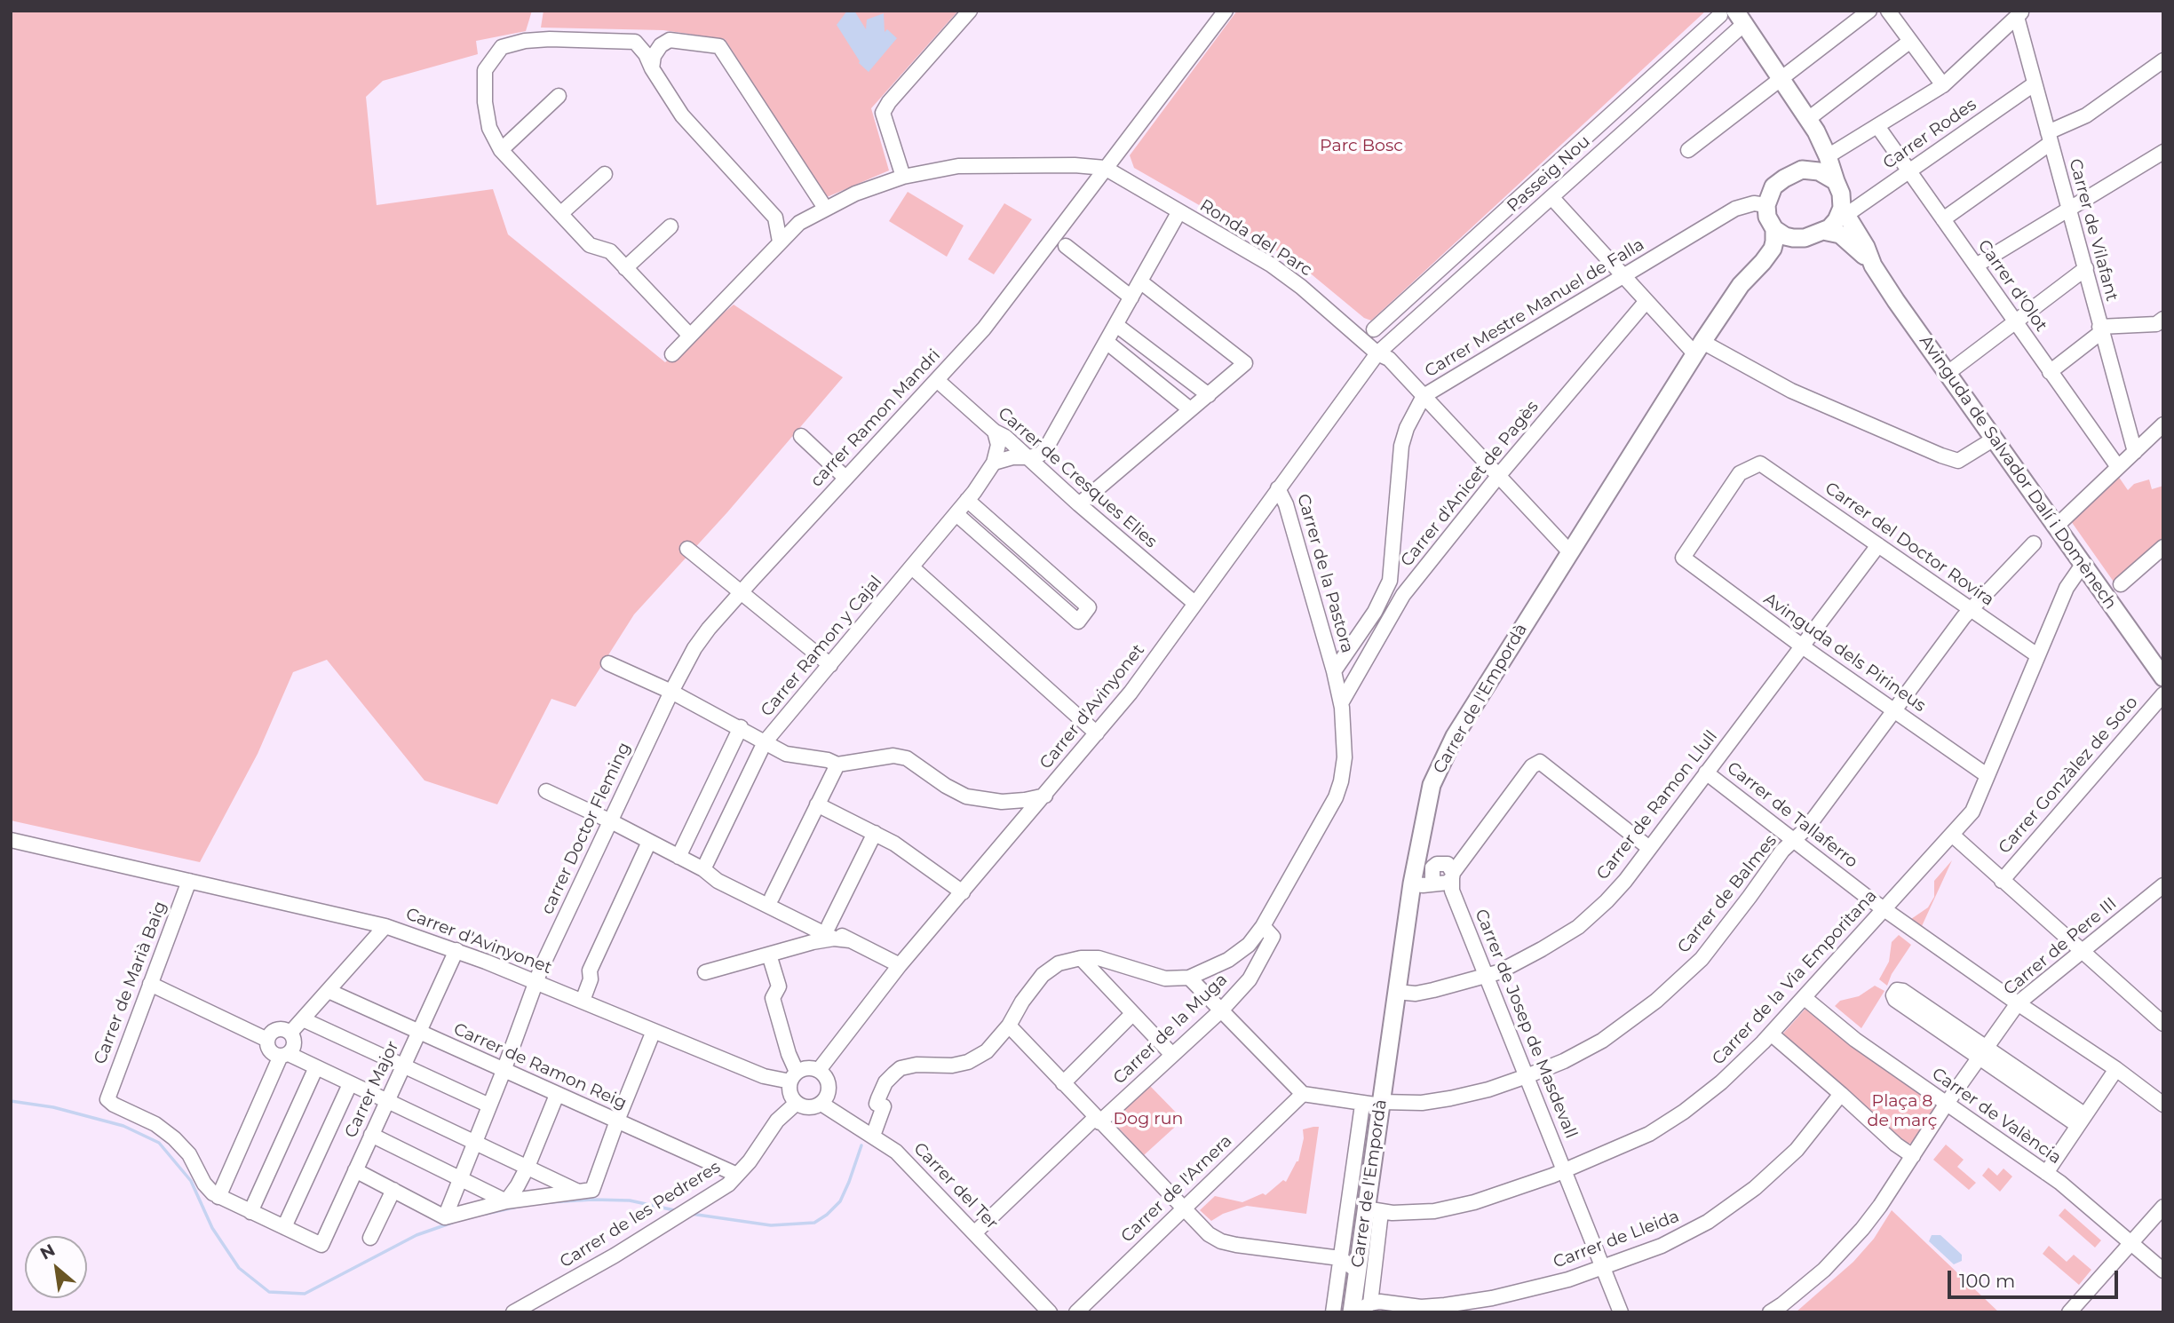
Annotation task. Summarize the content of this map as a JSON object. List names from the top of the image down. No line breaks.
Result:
{"streets":{"main road":["Avinguda de Salvador Dalí i Domènech","Carrer de l'Empordà"],"street":["Carrer Rodes","Passeig Nou","Carrer de Vilafant","Ronda del Parc","Carrer d'Olot","Carrer Mestre Manuel de Falla","carrer Ramon Mandri","Carrer de Cresques Elies","Carrer d'Anicet de Pagès","Carrer del Doctor Rovira","Carrer de la Pastora","Carrer Ramon y Cajal","Avinguda dels Pirineus","Carrer d'Avinyonet","Carrer Gonzàlez de Soto","Carrer de Ramon Llull","Carrer de Tallaferro","carrer Doctor Fleming","Carrer de Balmes","Carrer de Pere III","Carrer de la Via Emporitana","Carrer de Marià Baig","Carrer de Josep de Masdevall","Carrer de la Muga","Carrer de Ramon Reig","Carrer Major","Carrer de València","Carrer del Ter","Carrer de l'Arnera","Carrer de les Pedreres","Carrer de Lleida"]},"crossings":[["Carrer Rodes","Carrer de Vilafant"],["Carrer Rodes","Carrer d'Olot"],["Carrer Rodes","Carrer Mestre Manuel de Falla"],["Passeig Nou","Ronda del Parc"],["Passeig Nou","Carrer d'Avinyonet"],["Ronda del Parc","Carrer Mestre Manuel de Falla"],["Ronda del Parc","carrer Ramon Mandri"],["Ronda del Parc","Carrer d'Anicet de Pagès"],["Ronda del Parc","Carrer de l'Empordà"],["Ronda del Parc","Carrer d'Avinyonet"],["Carrer Mestre Manuel de Falla","Carrer de la Pastora"],["carrer Ramon Mandri","Carrer de Cresques Elies"],["carrer Ramon Mandri","carrer Doctor Fleming"],["Avinguda de Salvador Dalí i Domènech","Carrer de la Via Emporitana"],["Carrer de Cresques Elies","Carrer d'Avinyonet"],["Carrer del Doctor Rovira","Avinguda dels Pirineus"],["Carrer del Doctor Rovira","Carrer de Ramon Llull"],["Carrer del Doctor Rovira","Carrer de Balmes"],["Carrer del Doctor Rovira","Carrer de la Via Emporitana"],["Carrer de la Pastora","Carrer d'Avinyonet"],["Avinguda dels Pirineus","Carrer de Ramon Llull"],["Avinguda dels Pirineus","Carrer de Balmes"],["Avinguda dels Pirineus","Carrer de la Via Emporitana"],["Carrer de l'Empordà","Carrer de Ramon Llull"],["Carrer de l'Empordà","Carrer de Balmes"],["Carrer de l'Empordà","Carrer de la Via Emporitana"],["Carrer de l'Empordà","Carrer de Lleida"],["Carrer d'Avinyonet","carrer Doctor Fleming"],["Carrer d'Avinyonet","Carrer de Marià Baig"],["Carrer d'Avinyonet","Carrer Major"],["Carrer d'Avinyonet","Carrer del Ter"],["Carrer d'Avinyonet","Carrer de les Pedreres"],["Carrer de Ramon Llull","Carrer de Tallaferro"],["Carrer de Ramon Llull","Carrer de Josep de Masdevall"],["Carrer de Tallaferro","Carrer de Balmes"],["Carrer de Tallaferro","Carrer de Pere III"],["Carrer de Tallaferro","Carrer de la Via Emporitana"],["carrer Doctor Fleming","Carrer de Ramon Reig"],["Carrer de Balmes","Carrer de Josep de Masdevall"],["Carrer de Balmes","Carrer de l'Arnera"],["Carrer de Pere III","Carrer de València"],["Carrer de la Via Emporitana","Carrer de Josep de Masdevall"],["Carrer de la Via Emporitana","Carrer de València"],["Carrer de Josep de Masdevall","Carrer de Lleida"],["Carrer de la Muga","Carrer del Ter"],["Carrer de Ramon Reig","Carrer Major"],["Carrer de Ramon Reig","Carrer de les Pedreres"],["Carrer del Ter","Carrer de les Pedreres"]],"parks":["Parc Bosc","Plaça 8 de març","Dog run"],"scale_bar":"100 m","north":"top left"}
